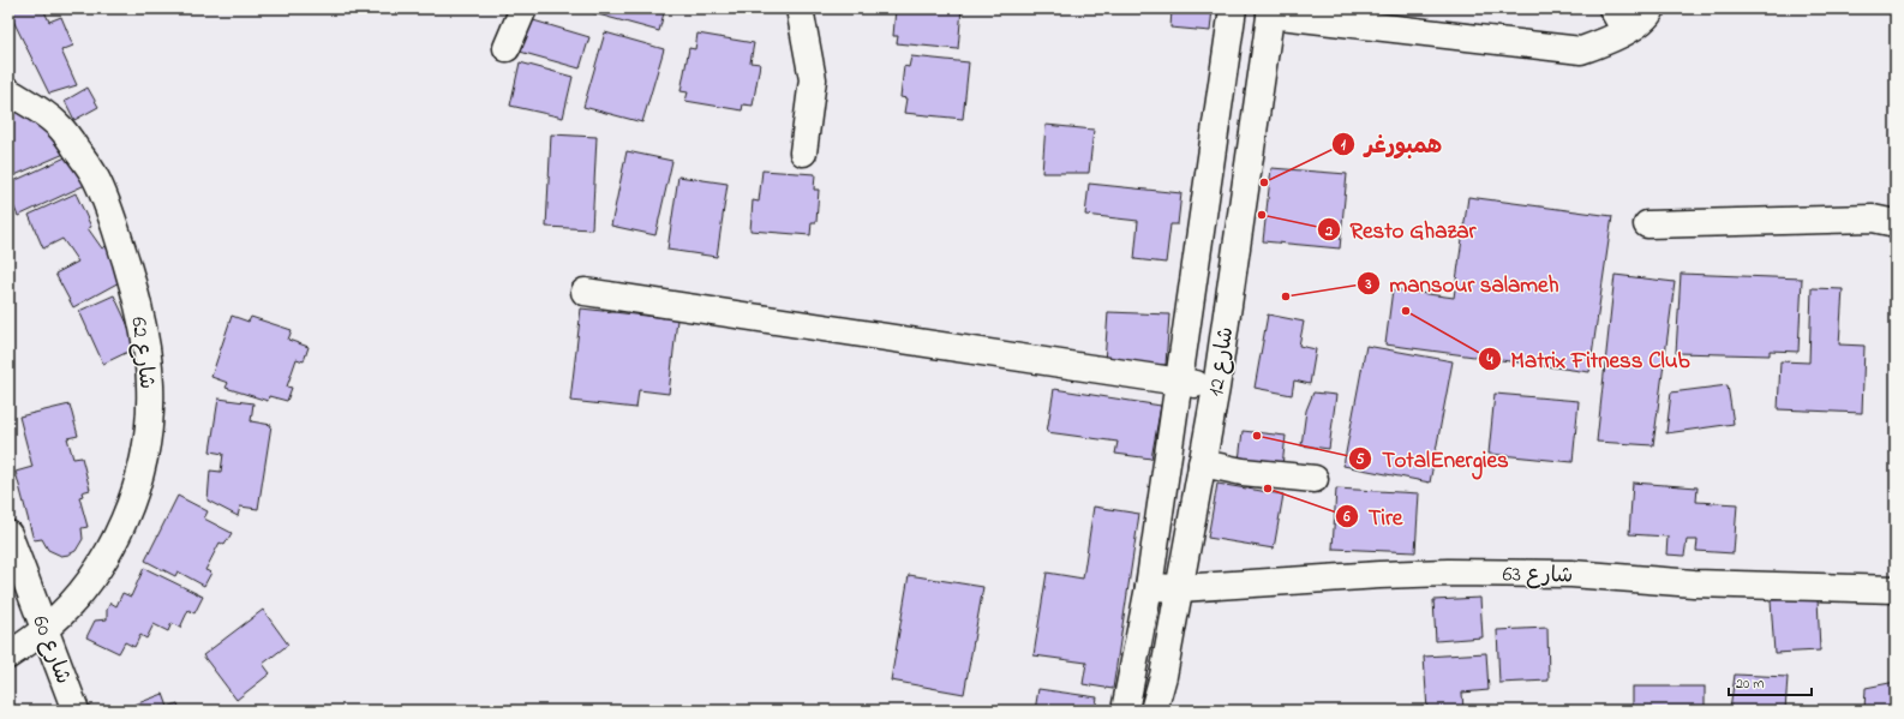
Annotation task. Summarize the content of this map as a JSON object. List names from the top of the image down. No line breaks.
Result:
{"streets":{"street":["شارع 62","شارع 12","شارع 63","شارع 60"]},"crossings":[["شارع 62","شارع 60"],["شارع 12","شارع 63"]],"places":["همبورغر","Resto Ghazar","mansour salameh","Matrix Fitness Club","TotalEnergies","Tire"],"scale_bar":"20 m"}
